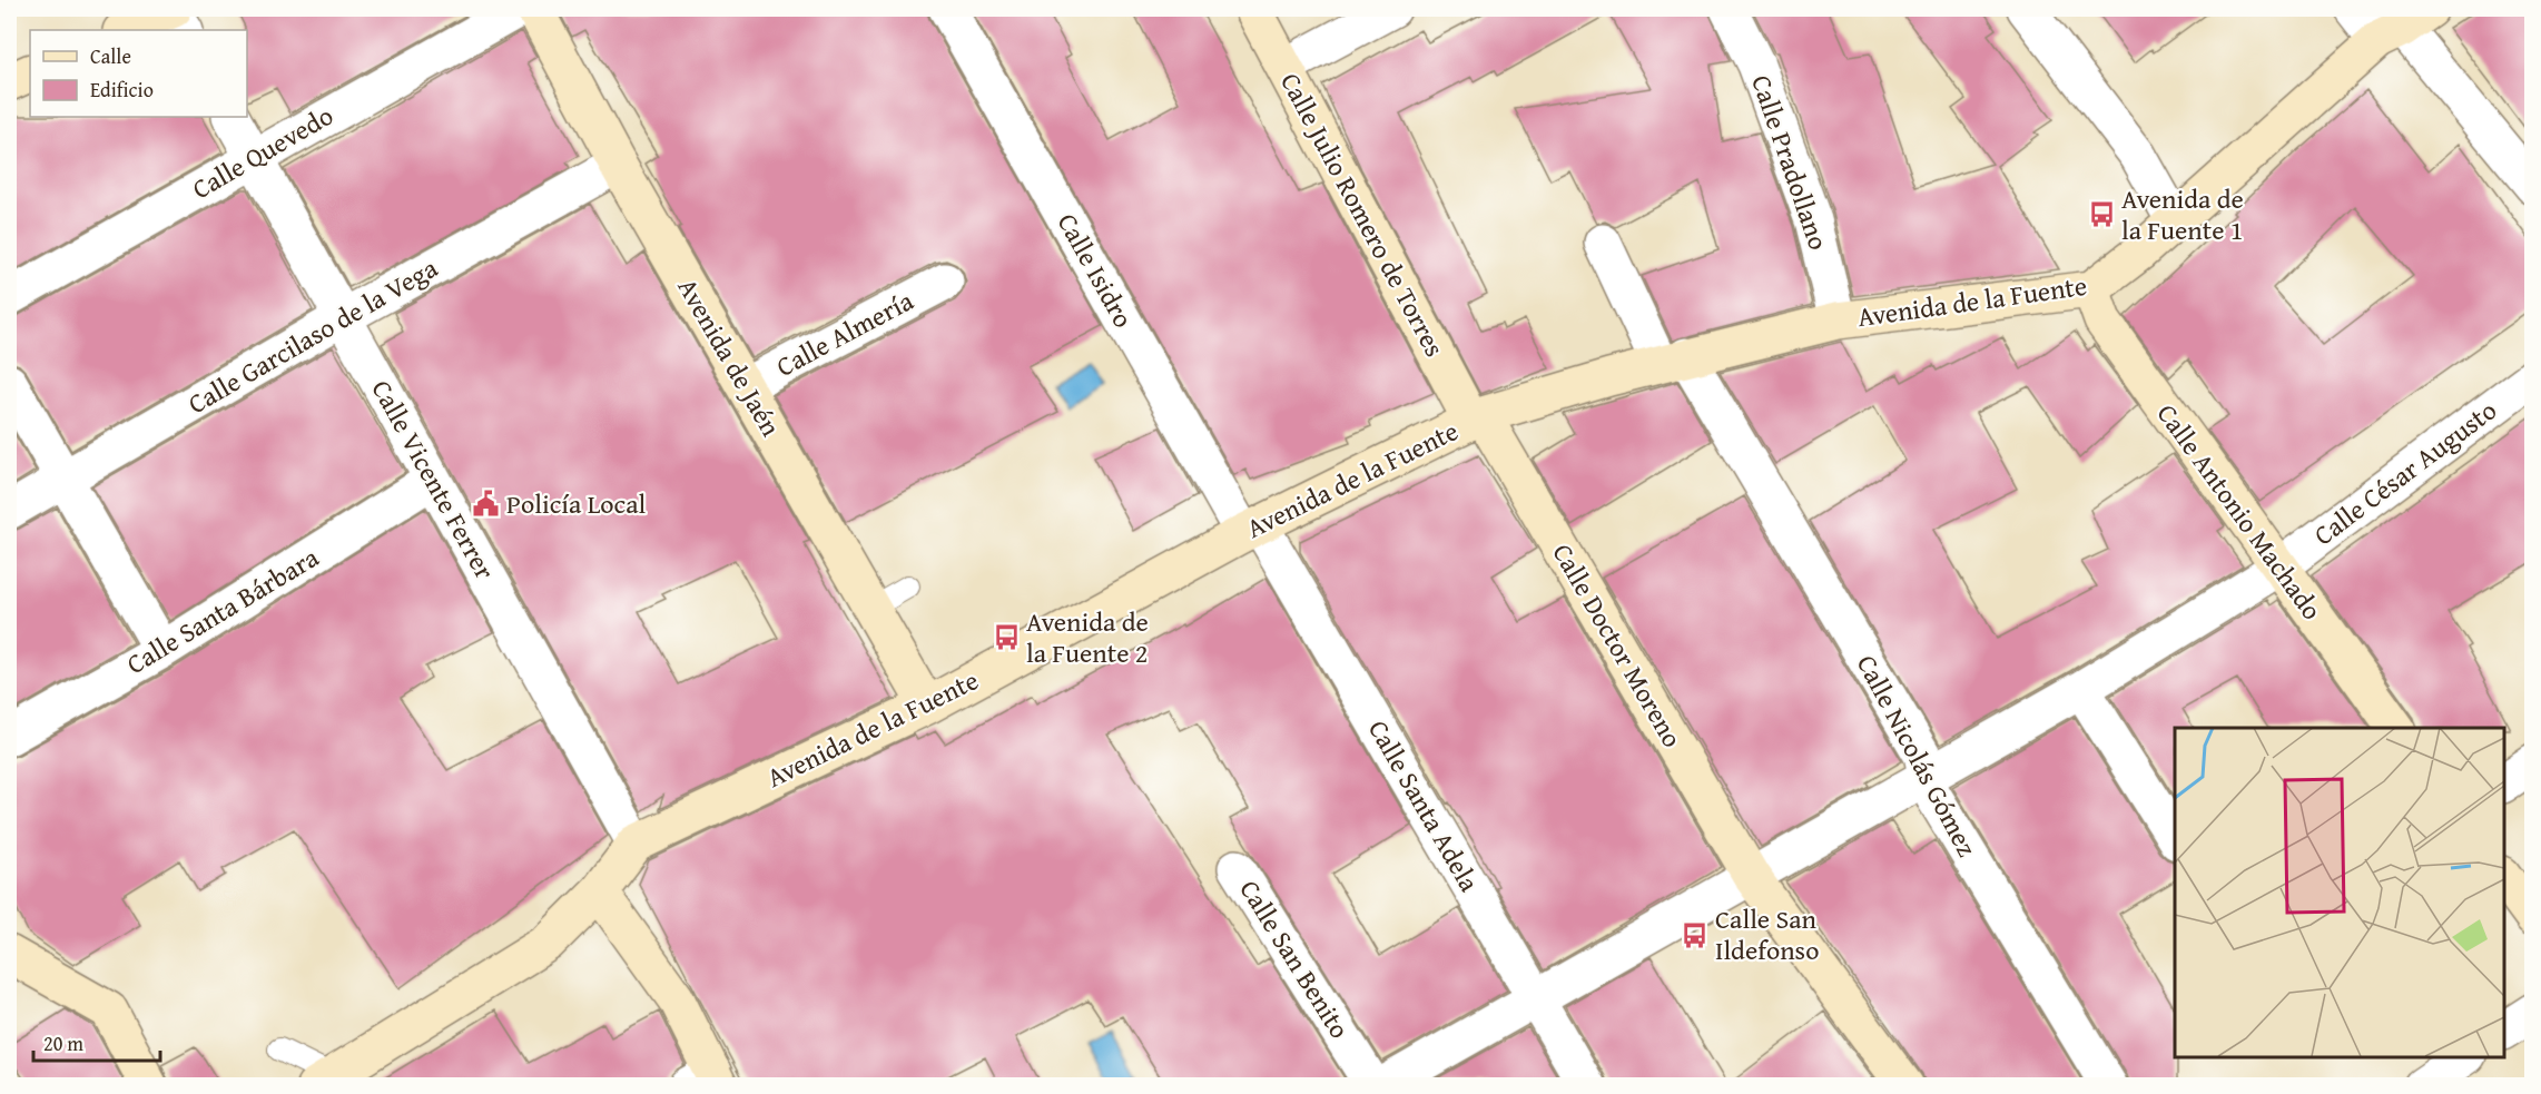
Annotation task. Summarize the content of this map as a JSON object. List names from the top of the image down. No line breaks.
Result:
{"streets":{"street":["Calle Quevedo","Calle Pradollano","Calle Julio Romero de Torres","Calle Isidro","Avenida de la Fuente","Calle Almería","Calle Garcilaso de la Vega","Avenida de Jaén","Calle César Augusto","Calle Vicente Ferrer","Calle Antonio Machado","Calle Santa Bárbara","Calle Doctor Moreno","Calle Nicolás Gómez","Calle Santa Adela","Calle San Benito"]},"crossings":[["Calle Quevedo","Calle Vicente Ferrer"],["Calle Pradollano","Avenida de la Fuente"],["Calle Julio Romero de Torres","Avenida de la Fuente"],["Calle Julio Romero de Torres","Calle Doctor Moreno"],["Calle Isidro","Avenida de la Fuente"],["Calle Isidro","Calle Santa Adela"],["Avenida de la Fuente","Avenida de Jaén"],["Avenida de la Fuente","Calle Vicente Ferrer"],["Avenida de la Fuente","Calle Antonio Machado"],["Avenida de la Fuente","Calle Doctor Moreno"],["Avenida de la Fuente","Calle Nicolás Gómez"],["Avenida de la Fuente","Calle Santa Adela"],["Calle Almería","Avenida de Jaén"],["Calle Garcilaso de la Vega","Avenida de Jaén"],["Calle Garcilaso de la Vega","Calle Vicente Ferrer"],["Calle César Augusto","Calle Antonio Machado"],["Calle Vicente Ferrer","Calle Santa Bárbara"]],"places":{"bus stop":["Avenida de la Fuente 1","Avenida de la Fuente 2","Calle San Ildefonso"],"public building":["Policía Local"]},"legend":["Calle","Edificio"],"scale_bar":"20 m"}
